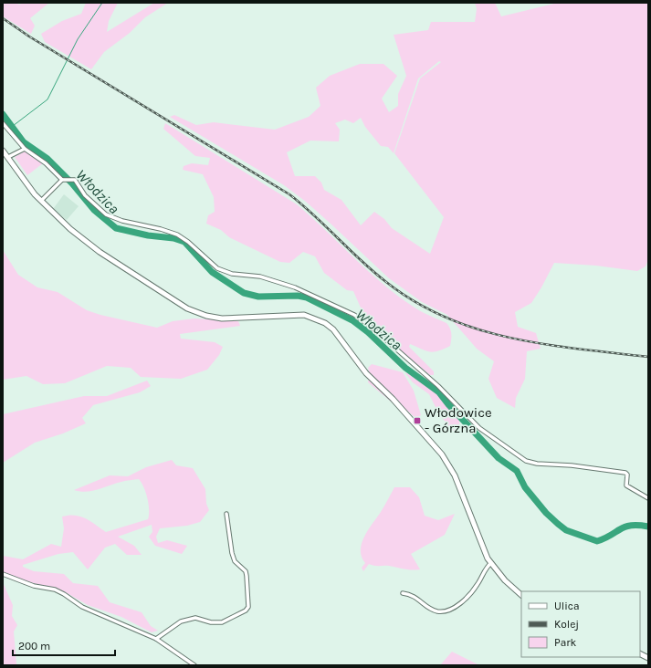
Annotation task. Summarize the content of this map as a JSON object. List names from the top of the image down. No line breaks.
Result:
{"water":["Włodzica"],"places":{"transit":["Włodowice - Górzna"]},"legend":["Ulica","Kolej","Park"],"scale_bar":"200 m"}
